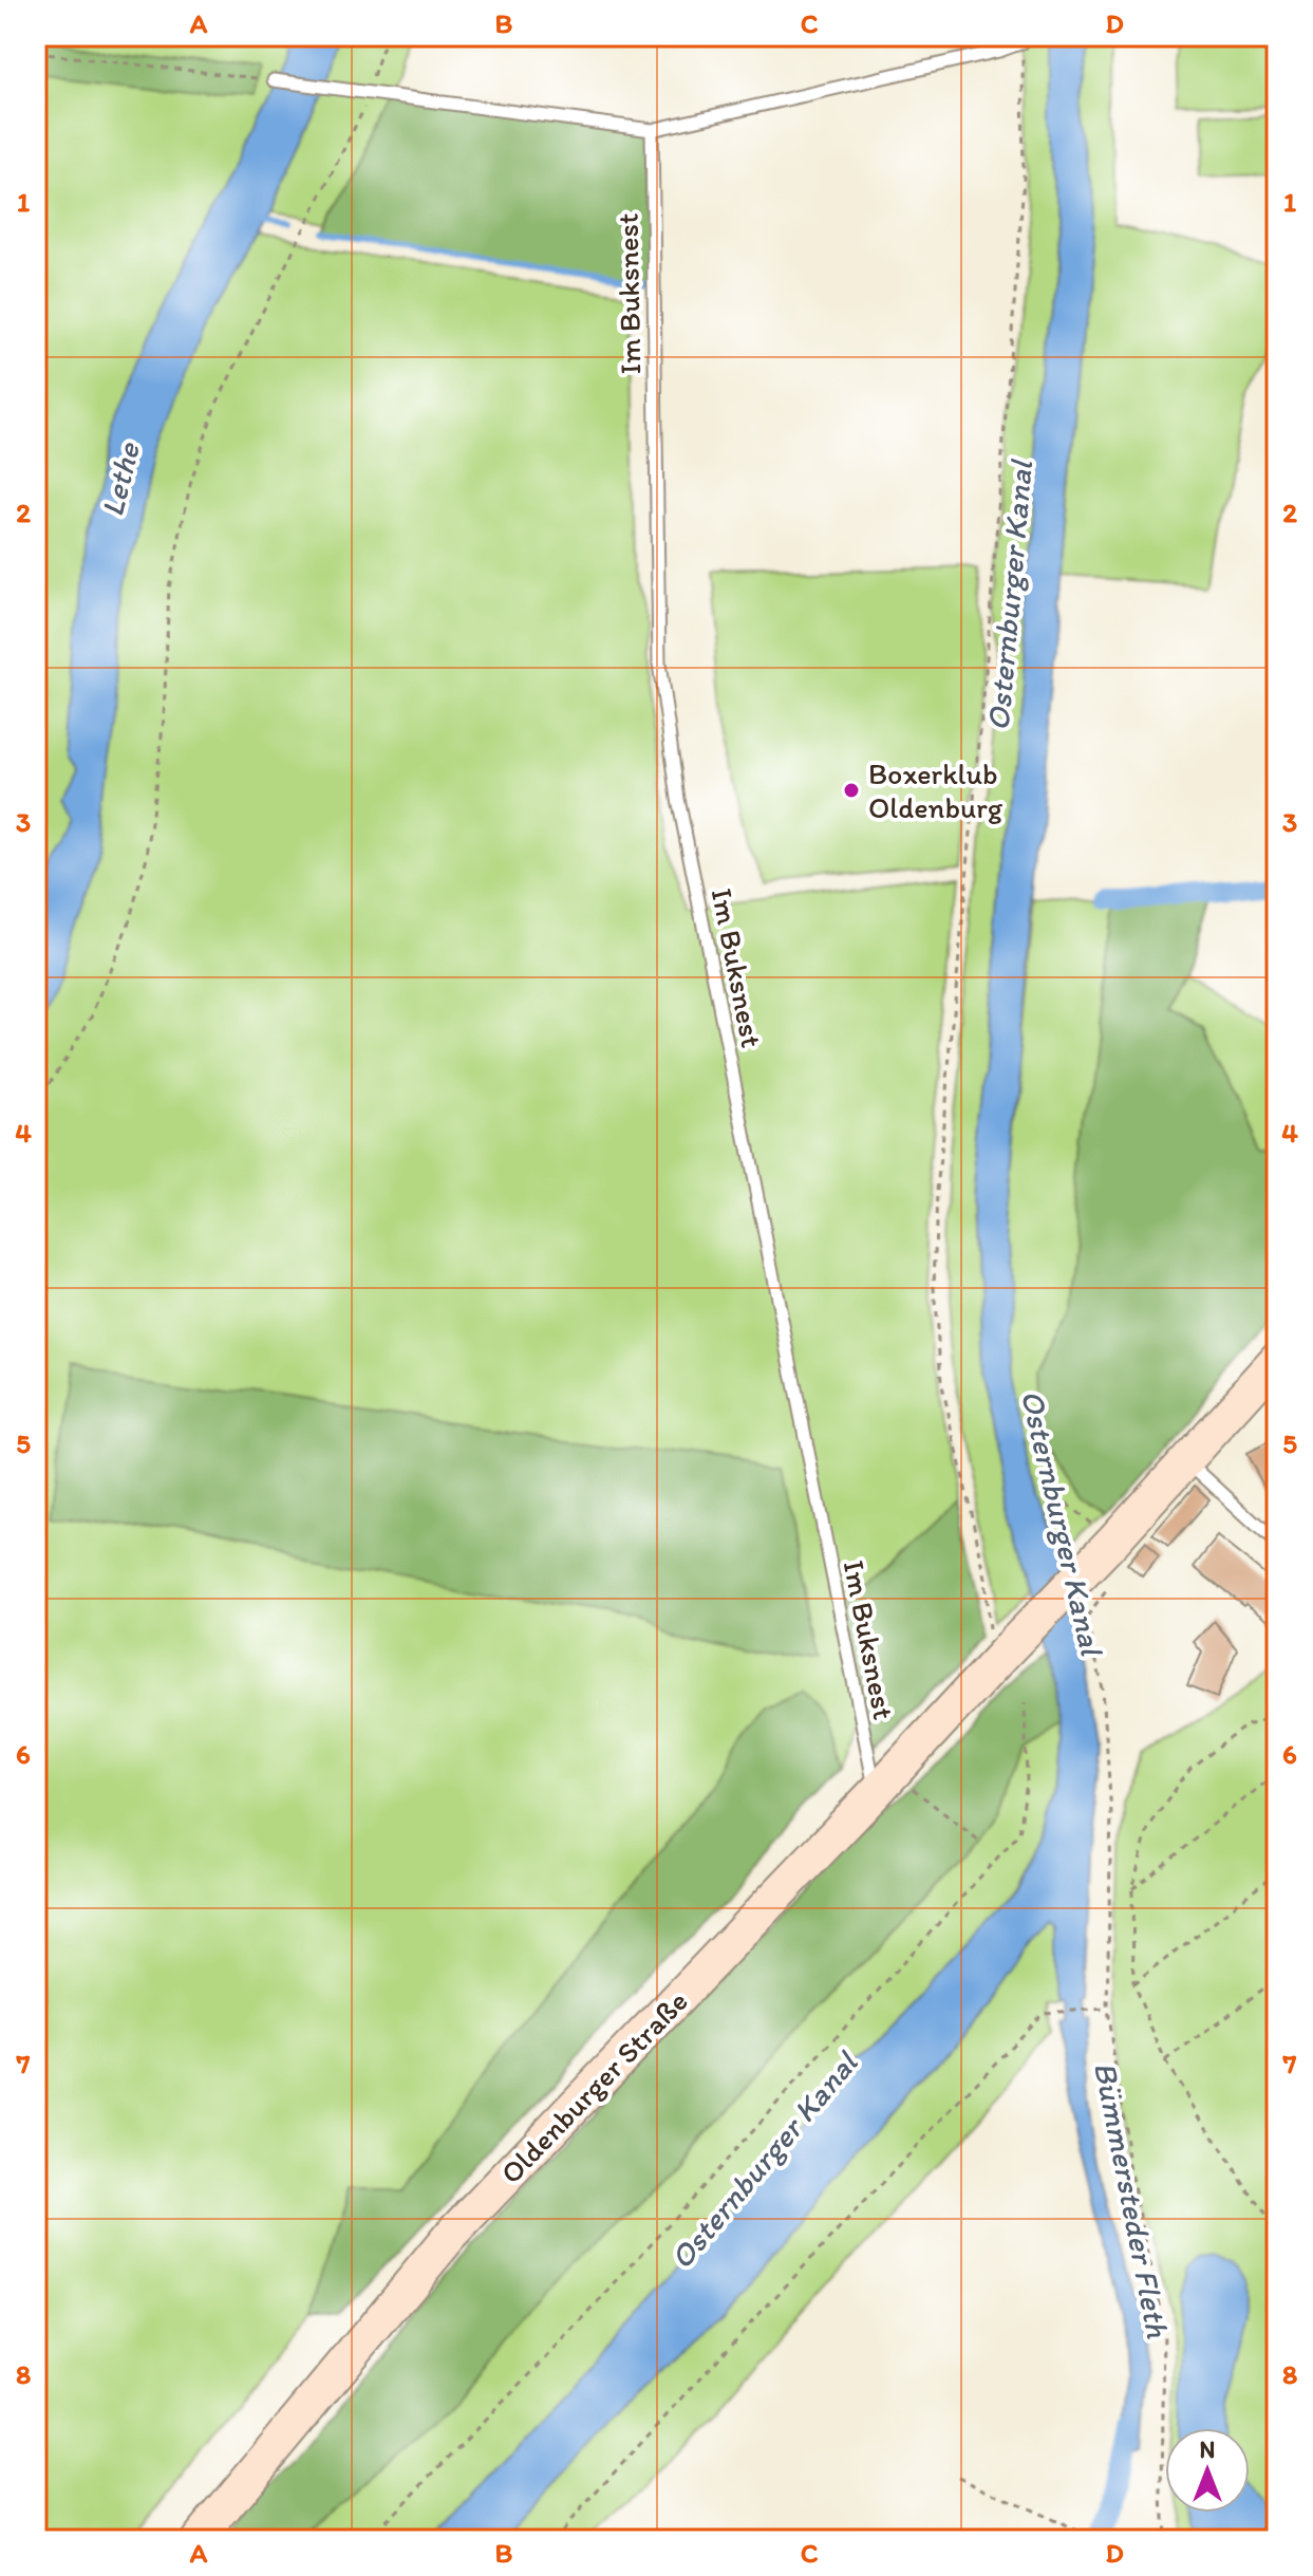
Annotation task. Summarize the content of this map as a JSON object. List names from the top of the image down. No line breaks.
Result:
{"streets":{"main road":["Oldenburger Straße"],"lane":["Im Buksnest"]},"crossings":[["Im Buksnest","Oldenburger Straße"]],"water":["Lethe","Osternburger Kanal","Bümmersteder Fleth"],"places":["Boxerklub Oldenburg"],"north":"top","grid":{"columns":["A","B","C","D"],"rows":["1","2","3","4","5","6","7","8"]}}
